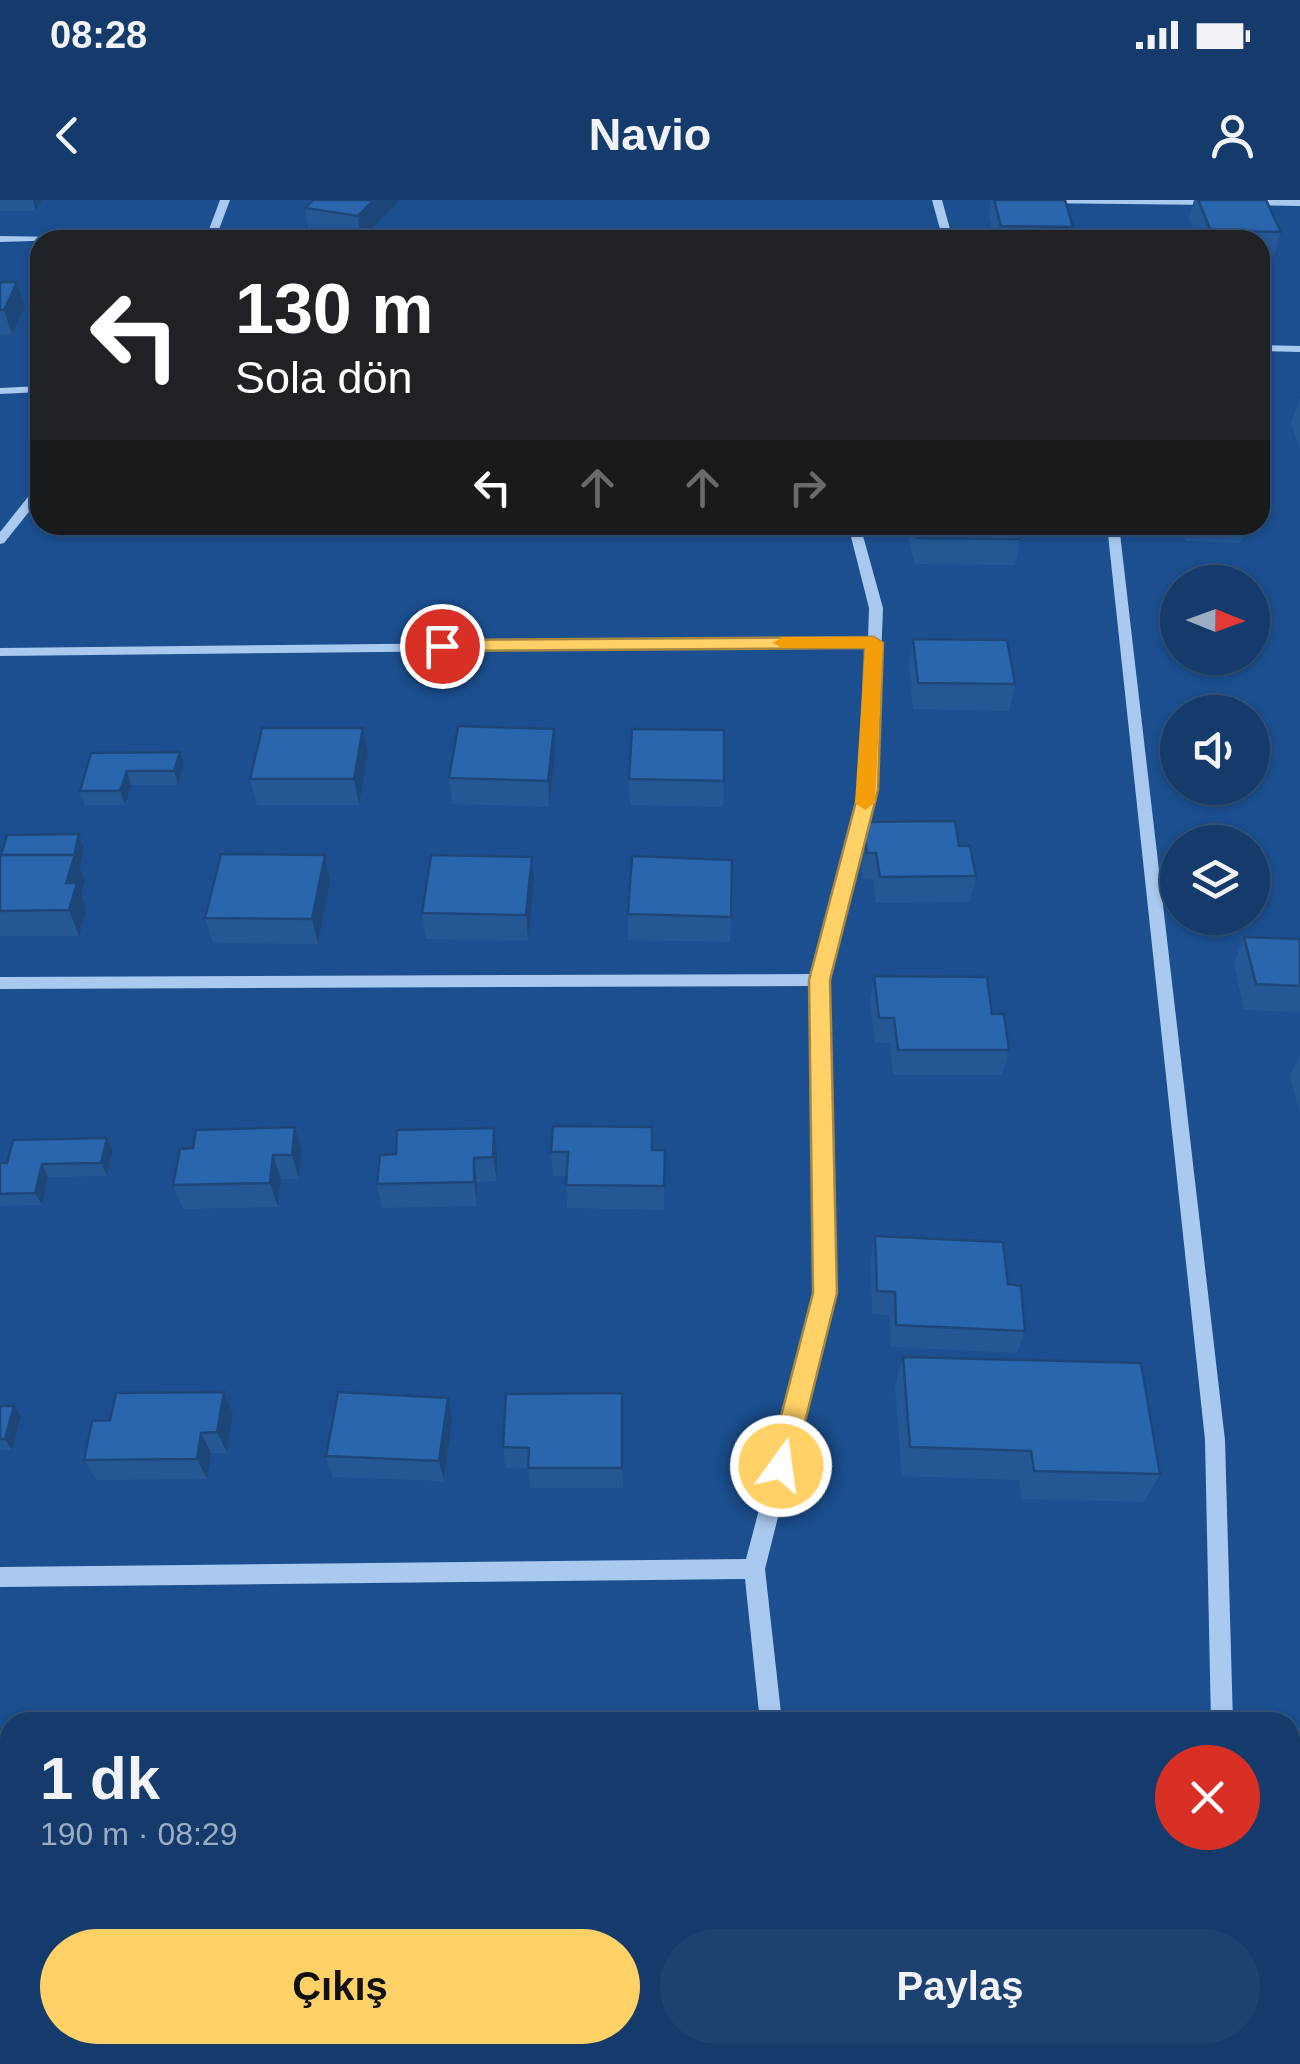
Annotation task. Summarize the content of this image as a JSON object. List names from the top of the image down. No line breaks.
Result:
{"north":"right","page":{"status":"08:28","header":"Navio","turn":["130 m","Sola dön"],"heading":["1 dk","190 m · 08:29"],"buttons":["Çıkış","Paylaş"]}}
